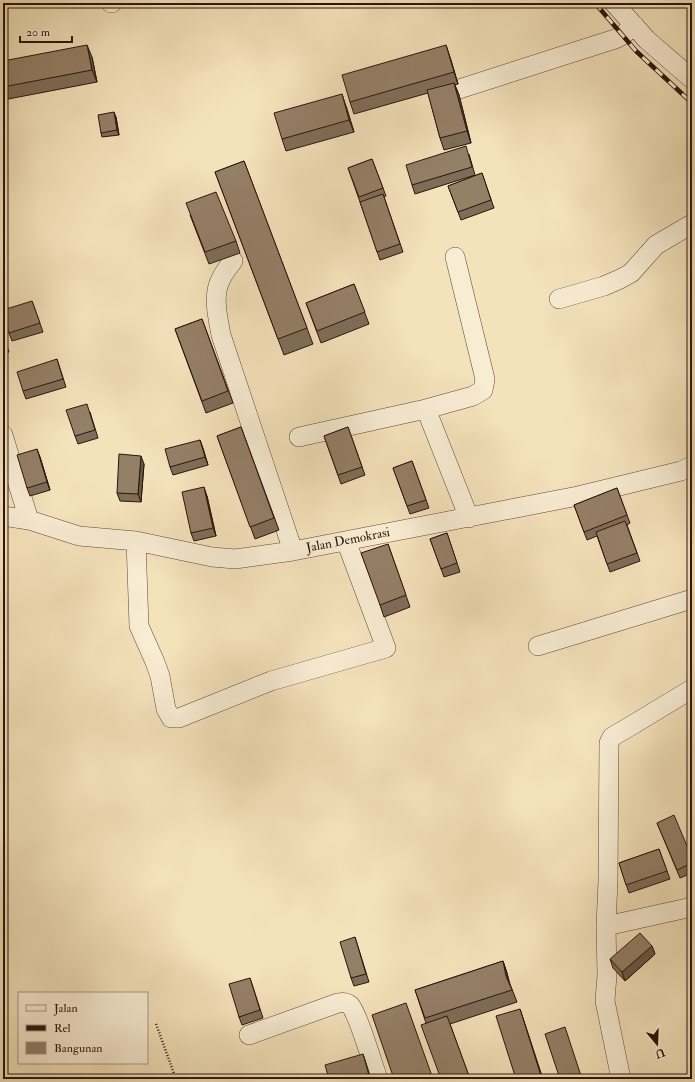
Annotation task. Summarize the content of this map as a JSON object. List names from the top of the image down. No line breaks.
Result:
{"streets":{"street":["Jalan Demokrasi"]},"legend":["Jalan","Rel","Bangunan"],"scale_bar":"20 m","north":"bottom"}
